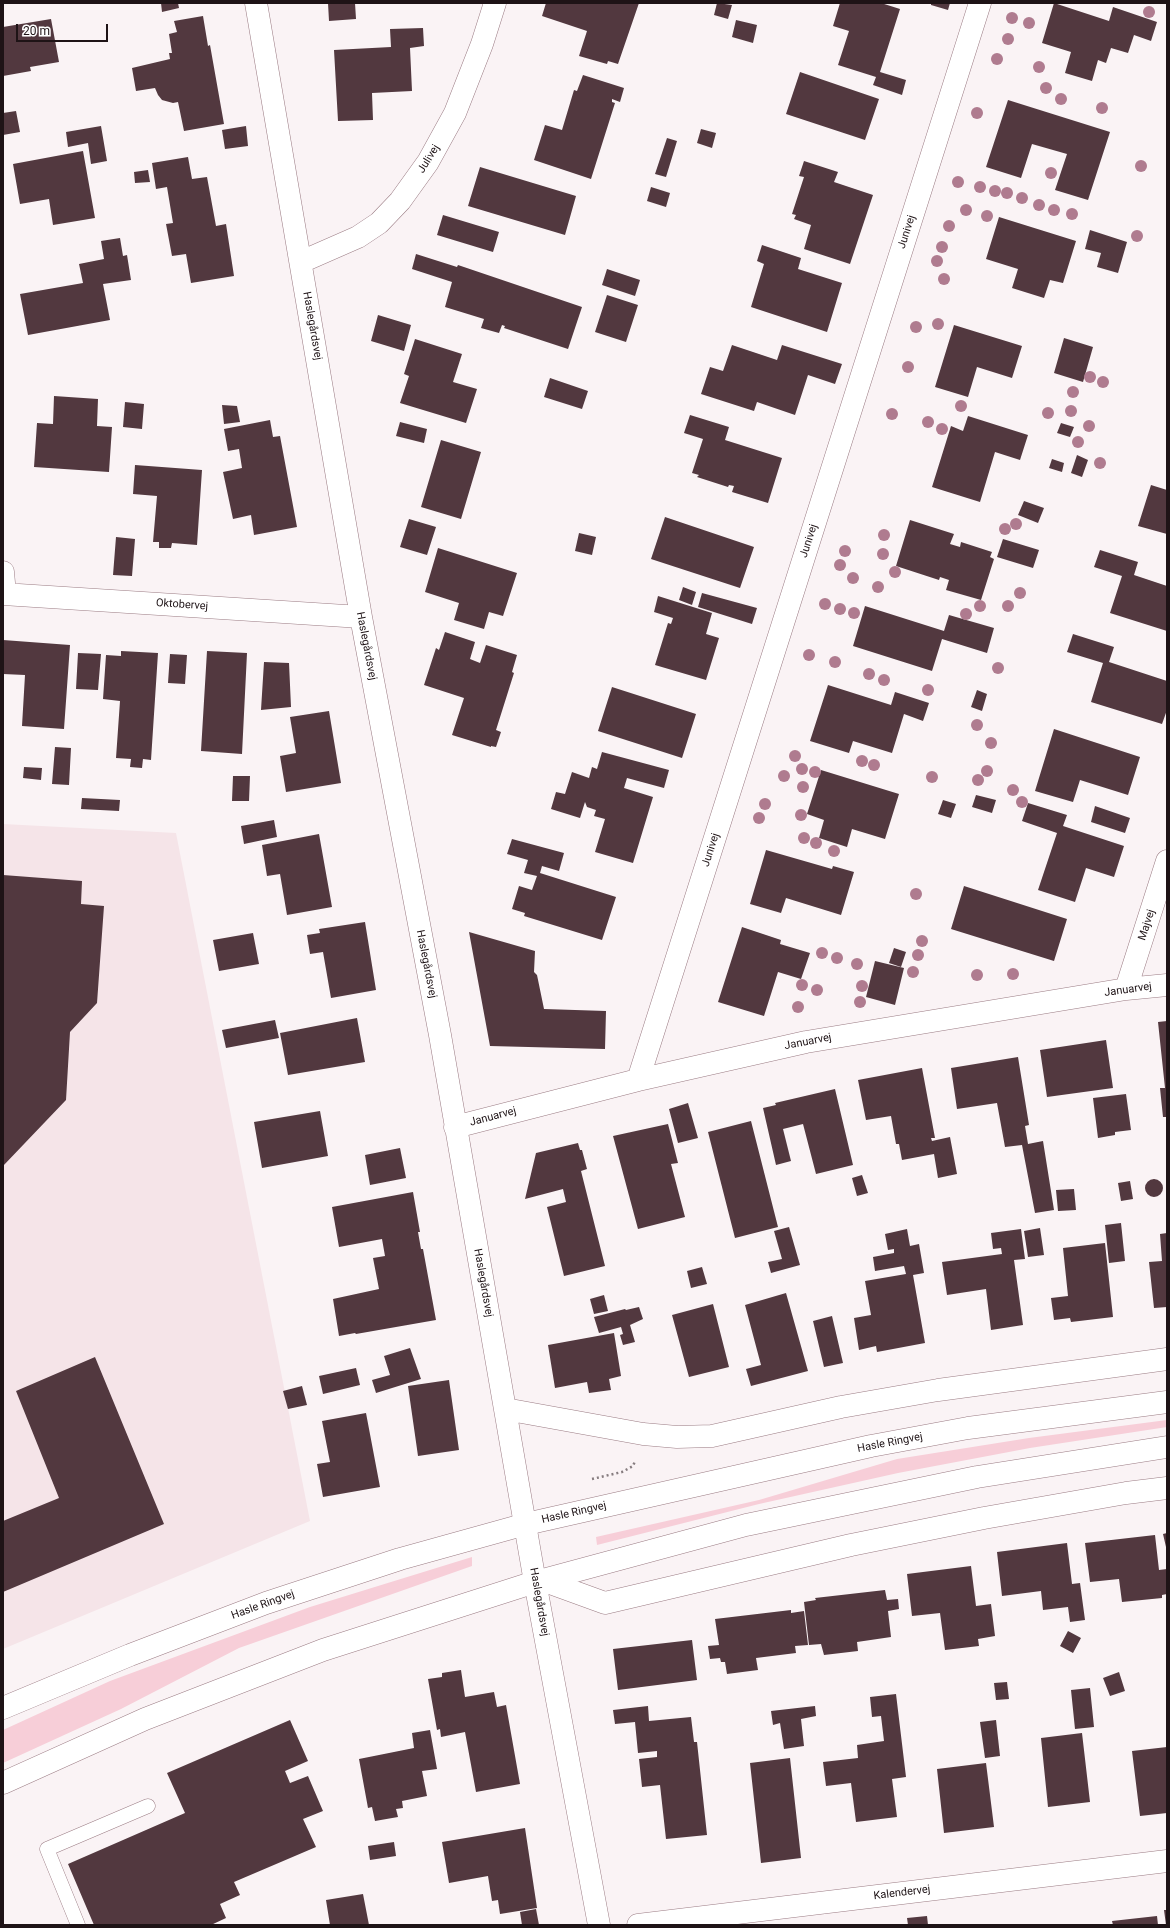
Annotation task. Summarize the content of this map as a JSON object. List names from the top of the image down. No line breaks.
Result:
{"streets":{"street":["Julivej","Junivej","Haslegårdsvej","Oktobervej","Majvej","Januarvej","Hasle Ringvej","Kalendervej"]},"crossings":[["Julivej","Haslegårdsvej"],["Junivej","Januarvej"],["Haslegårdsvej","Oktobervej"],["Haslegårdsvej","Januarvej"],["Haslegårdsvej","Hasle Ringvej"],["Majvej","Januarvej"]],"scale_bar":"20 m"}
